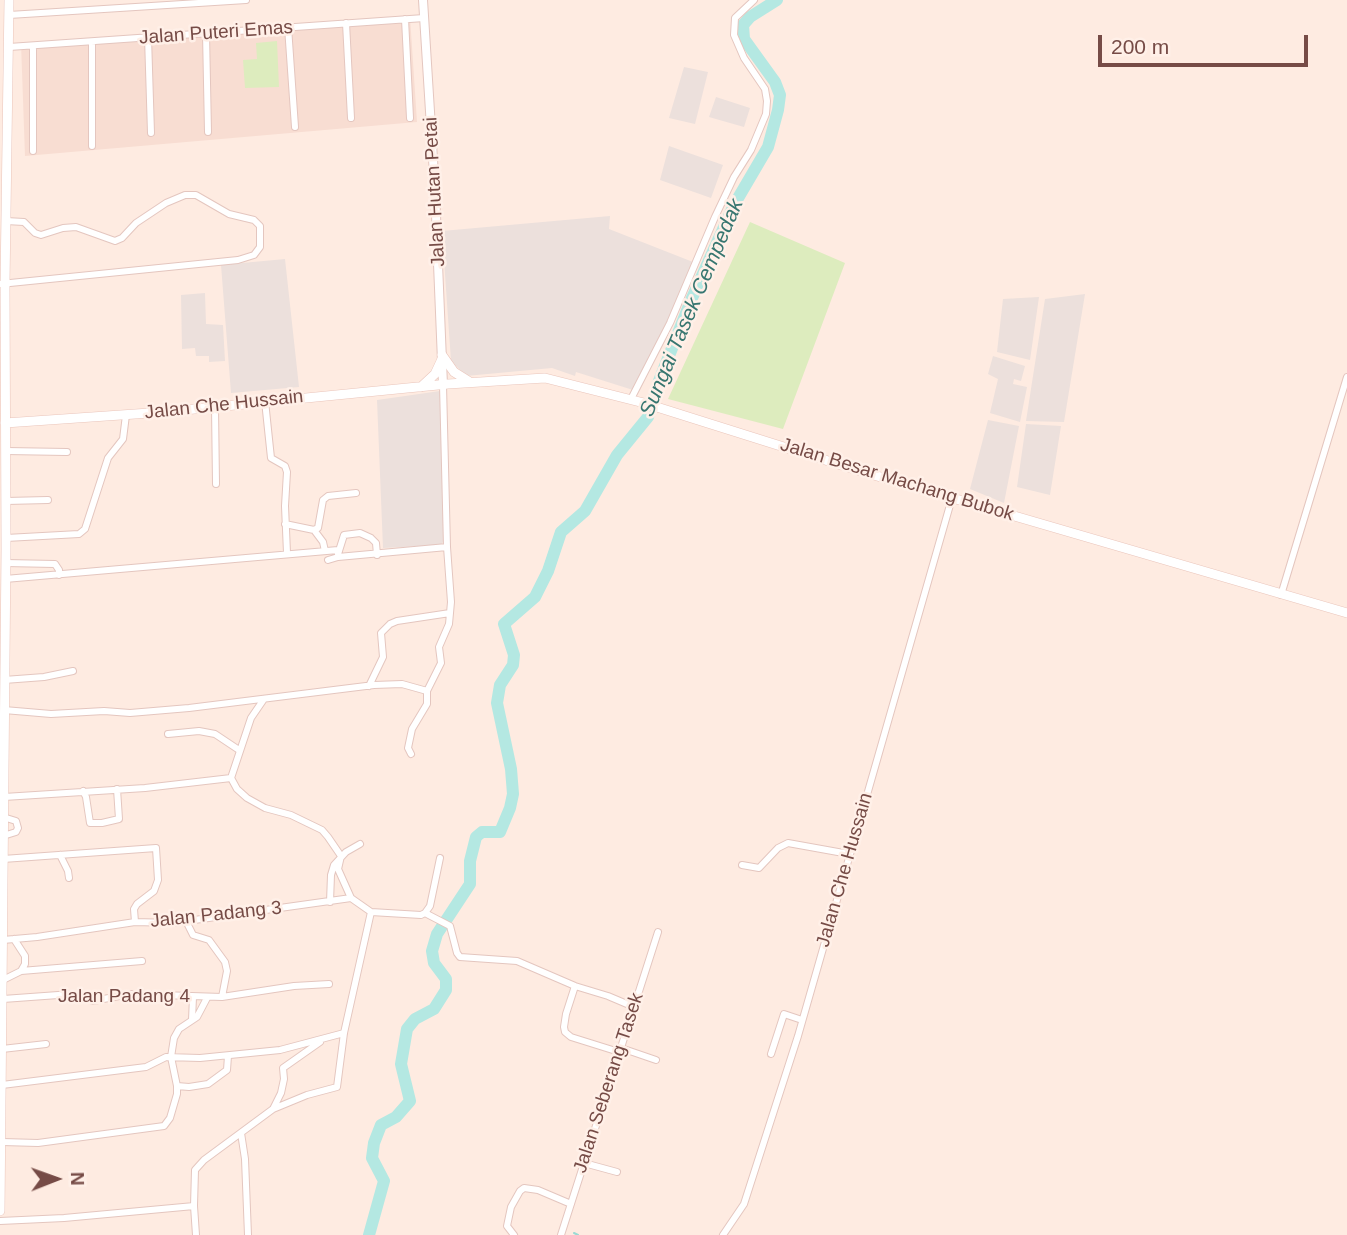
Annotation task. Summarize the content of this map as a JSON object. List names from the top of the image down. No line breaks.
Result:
{"streets":{"main road":["Jalan Che Hussain","Jalan Besar Machang Bubok"],"street":["Jalan Puteri Emas","Jalan Hutan Petai","Jalan Padang 3","Jalan Padang 4","Jalan Seberang Tasek"]},"crossings":[["Jalan Puteri Emas","Jalan Hutan Petai"],["Jalan Hutan Petai","Jalan Che Hussain"],["Jalan Hutan Petai","Jalan Besar Machang Bubok"],["Jalan Che Hussain","Jalan Besar Machang Bubok"]],"water":["Sungai Tasek Cempedak"],"scale_bar":"200 m","north":"right"}
